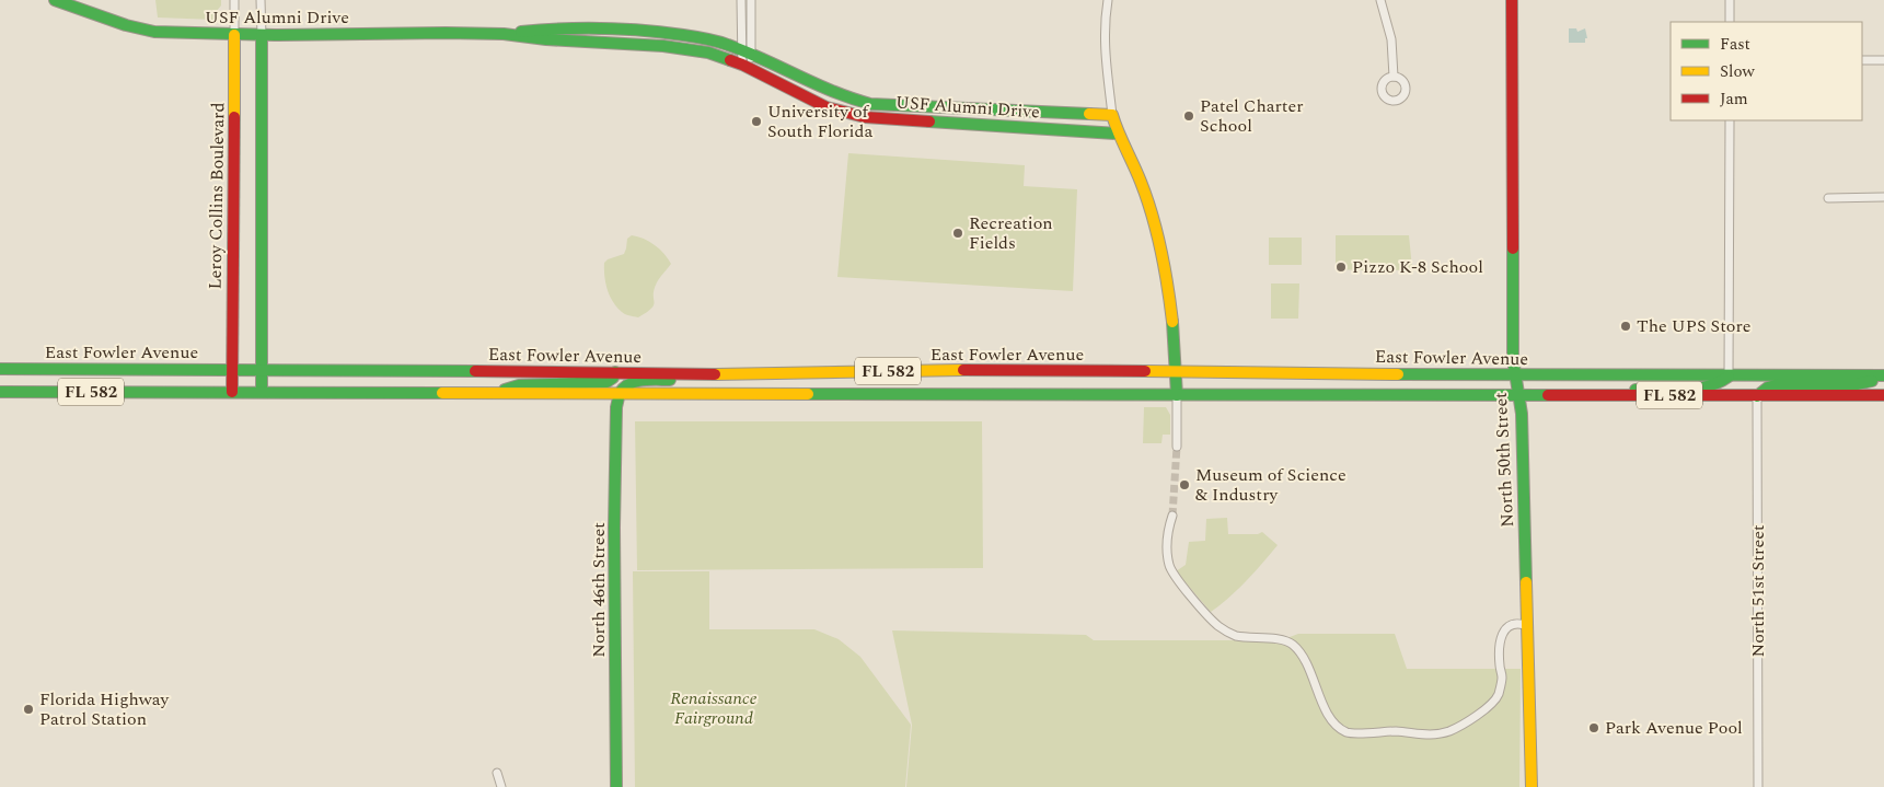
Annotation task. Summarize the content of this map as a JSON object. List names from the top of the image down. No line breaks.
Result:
{"streets":{"main road":["USF Alumni Drive","Leroy Collins Boulevard","East Fowler Avenue","FL 582","North 50th Street","North 46th Street"],"street":["North 51st Street"]},"crossings":[["USF Alumni Drive","Leroy Collins Boulevard"],["Leroy Collins Boulevard","East Fowler Avenue"],["East Fowler Avenue","North 50th Street"],["East Fowler Avenue","North 46th Street"],["East Fowler Avenue","North 51st Street"]],"parks":["Renaissance Fairground"],"places":["Patel Charter School","University of South Florida","Recreation Fields","Pizzo K-8 School","The UPS Store","Museum of Science & Industry","Florida Highway Patrol Station","Park Avenue Pool"],"legend":["Fast","Slow","Jam"]}
